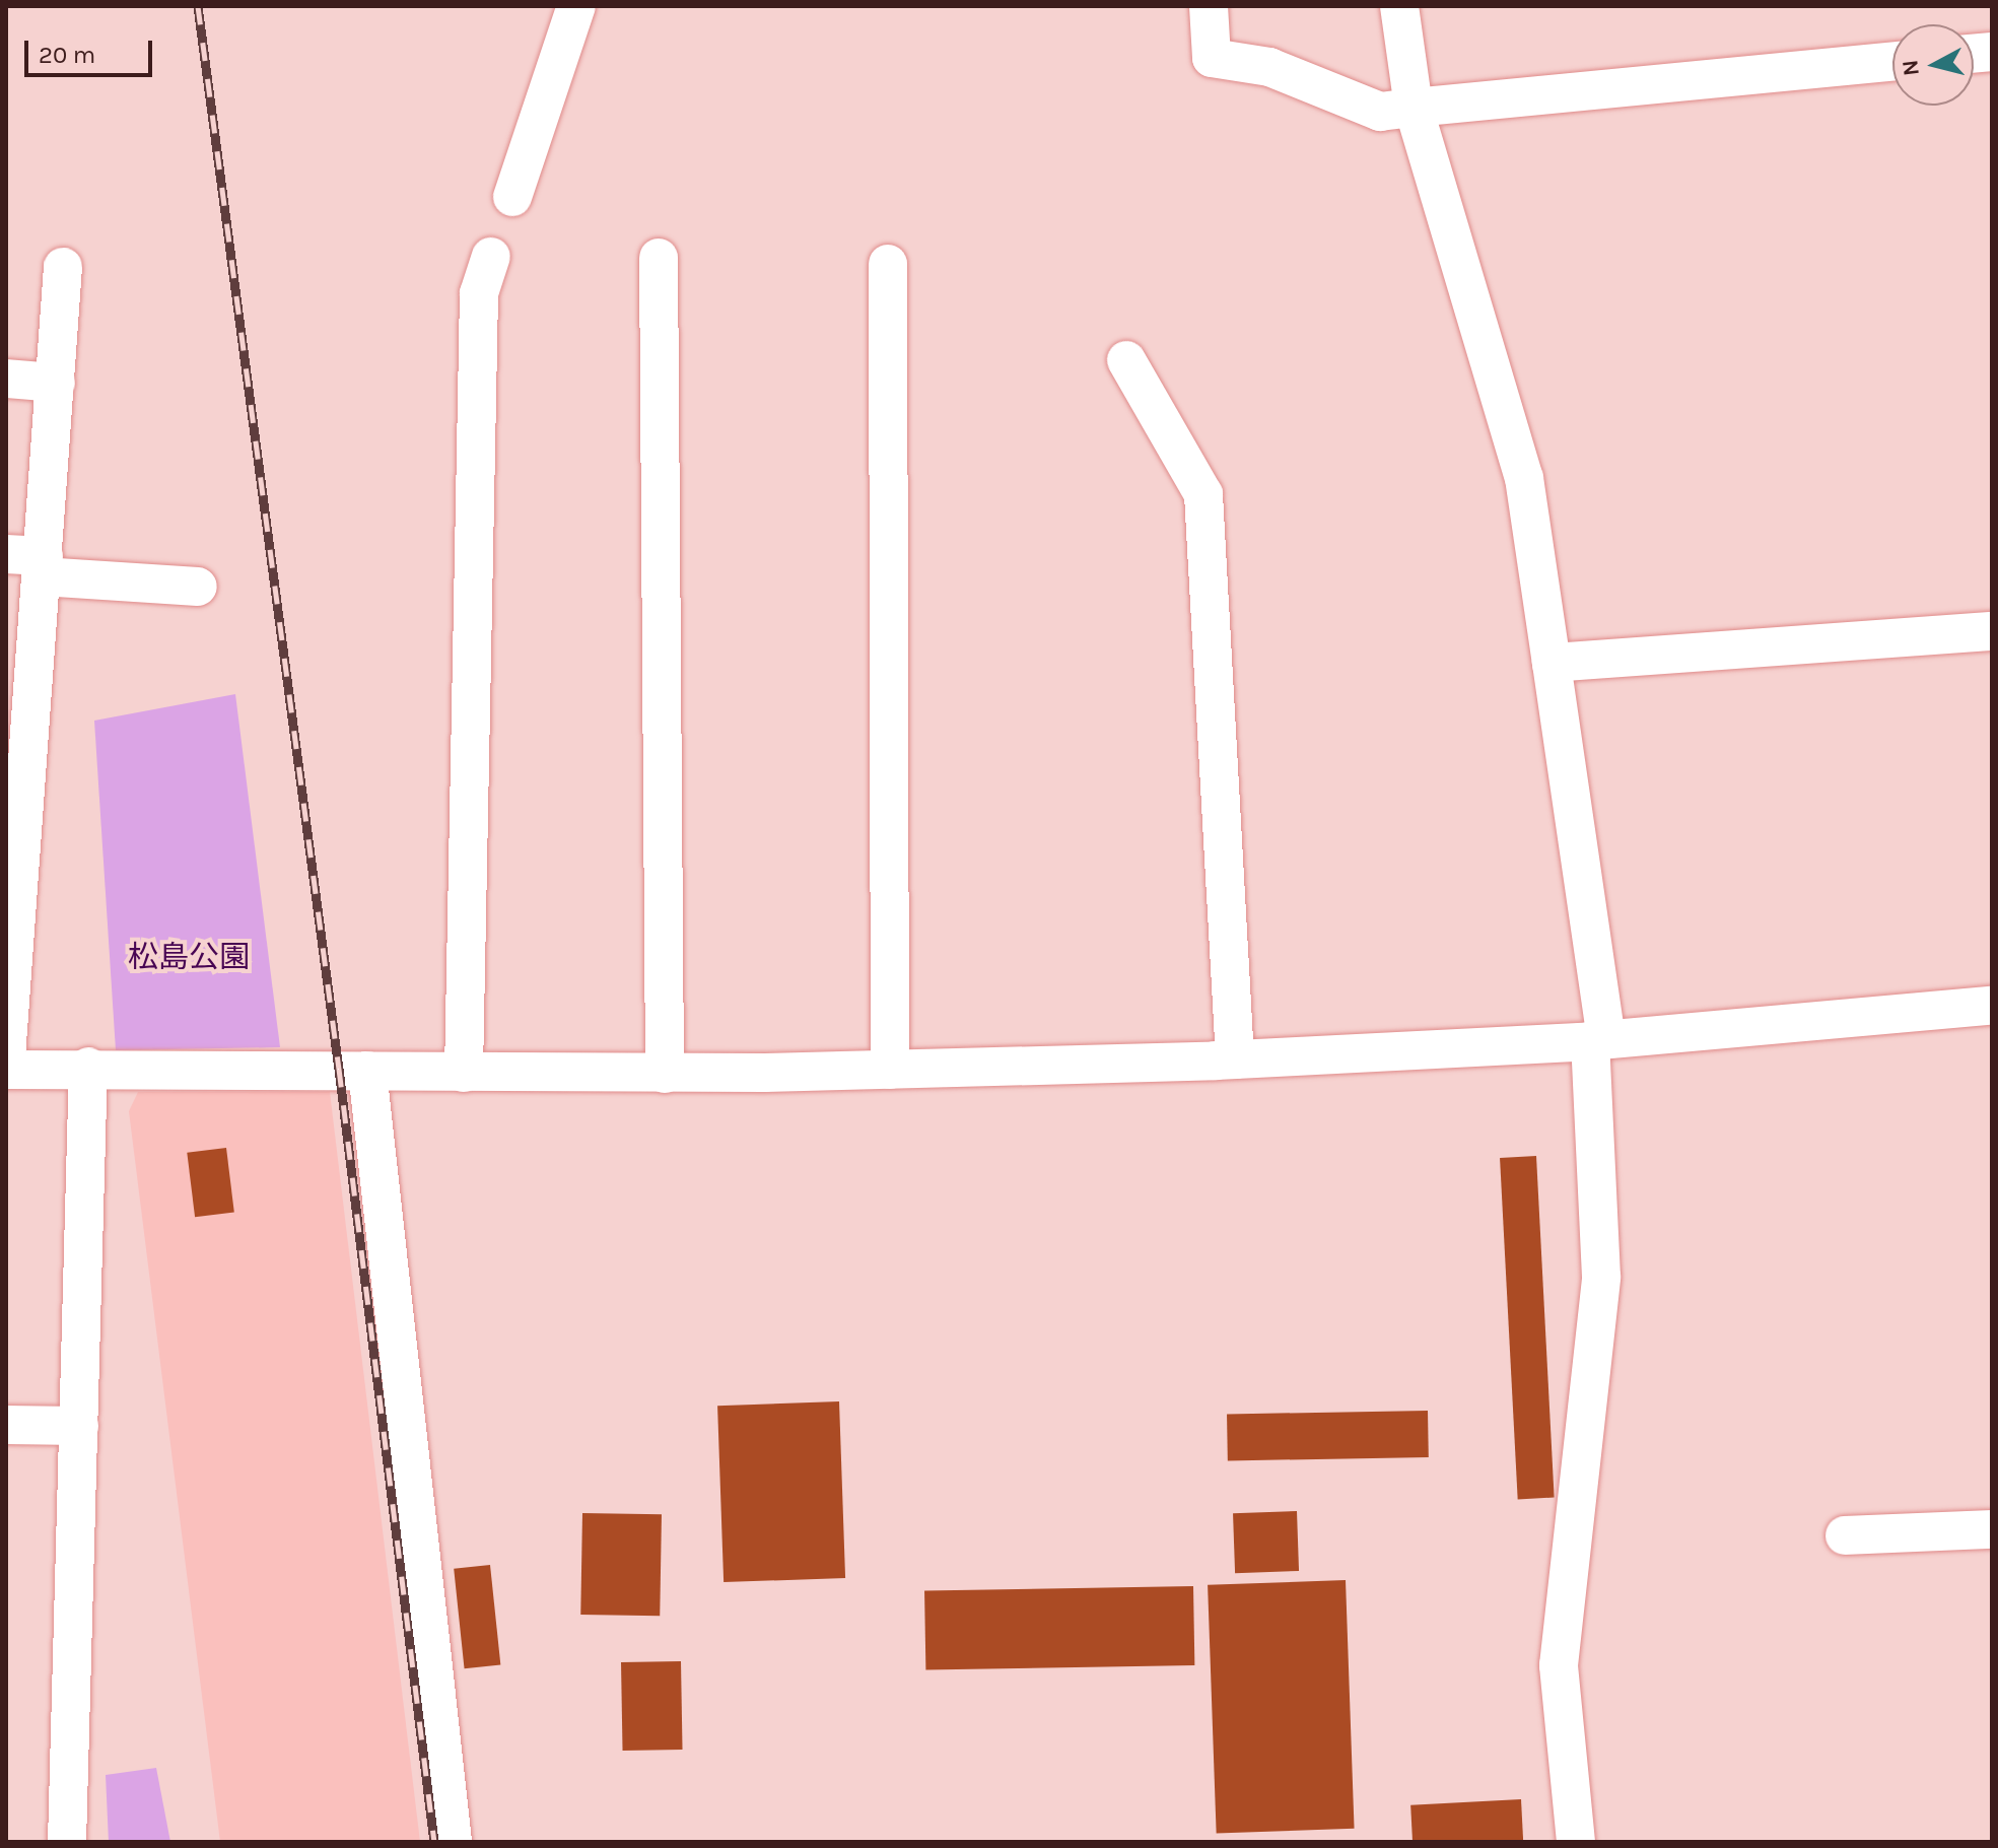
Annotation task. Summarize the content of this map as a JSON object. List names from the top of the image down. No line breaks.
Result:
{"parks":["松島公園"],"scale_bar":"20 m","north":"left"}
